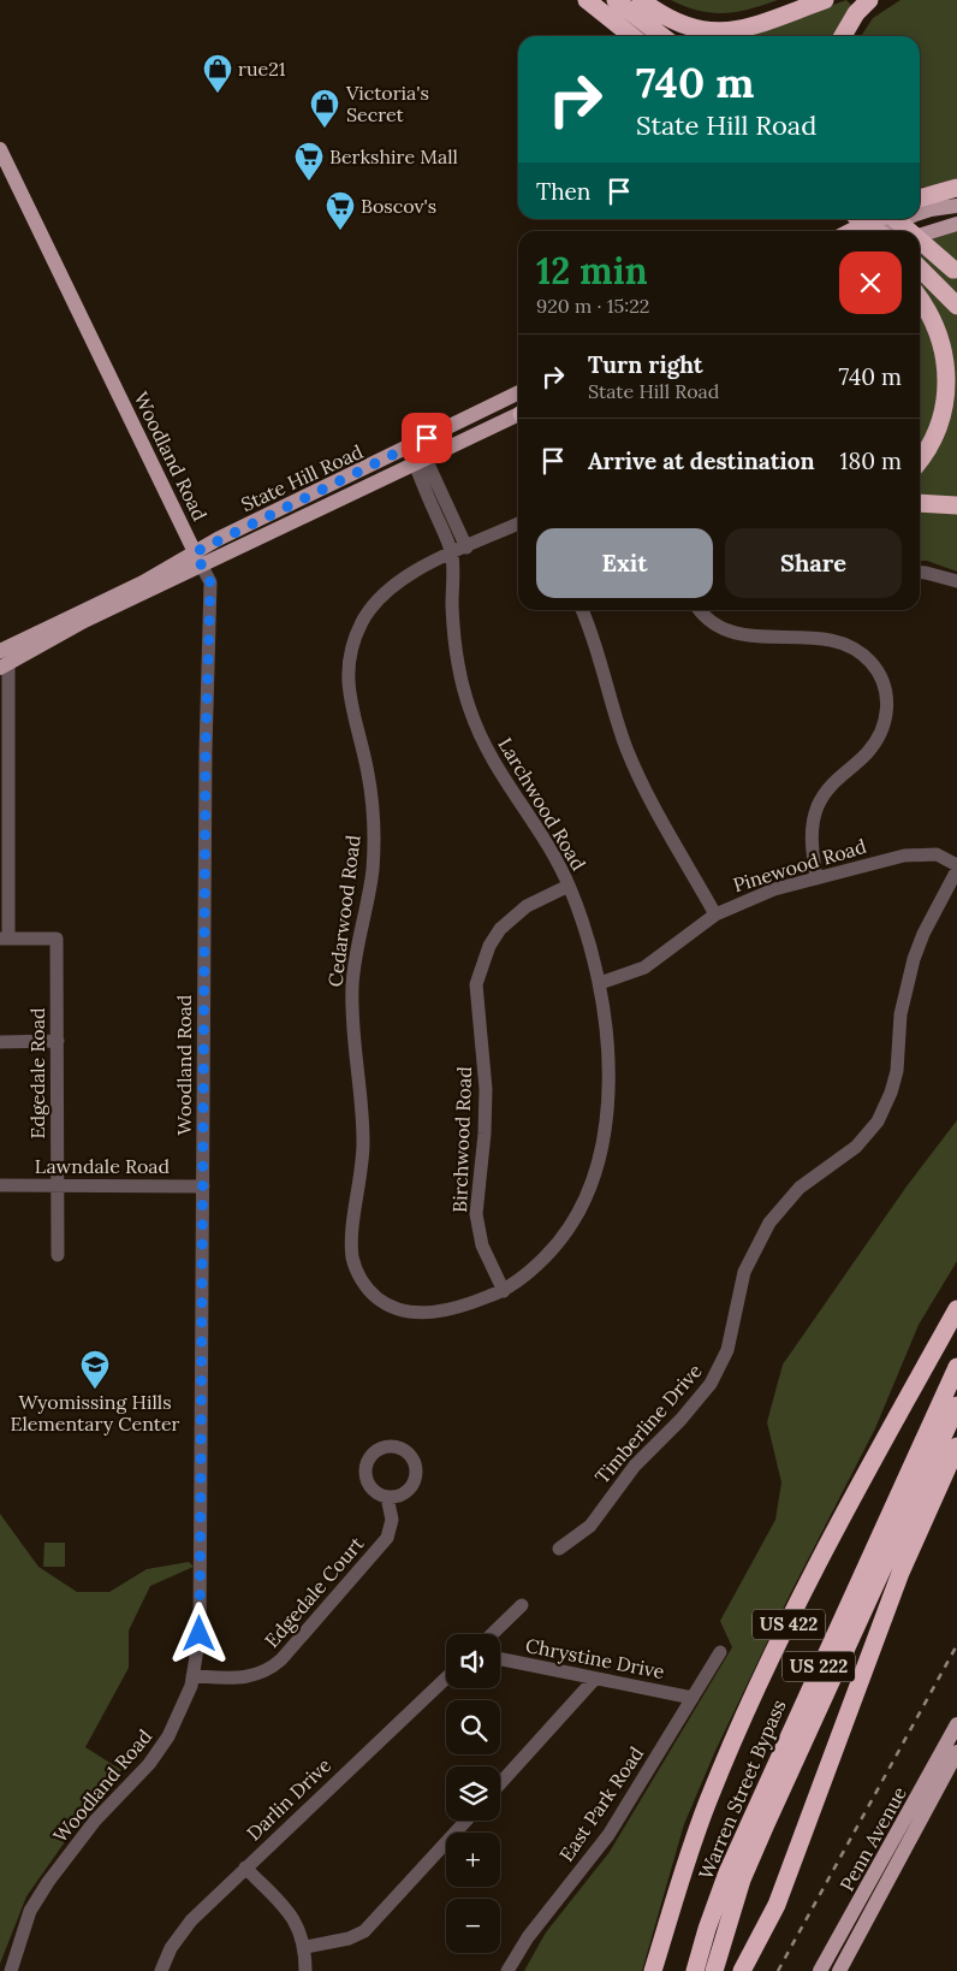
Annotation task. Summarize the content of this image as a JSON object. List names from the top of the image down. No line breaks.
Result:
{"streets":{"highway":["US 422","US 222","Warren Street Bypass"],"main road":["Woodland Road","State Hill Road","Penn Avenue"],"street":["Larchwood Road","Pinewood Road","Cedarwood Road","Edgedale Road","Birchwood Road","Lawndale Road","Timberline Drive","Edgedale Court","Chrystine Drive","Darlin Drive","East Park Road"]},"crossings":[["Woodland Road","State Hill Road"],["Woodland Road","Lawndale Road"],["Woodland Road","Edgedale Court"],["Larchwood Road","Pinewood Road"],["Larchwood Road","Cedarwood Road"],["Larchwood Road","Birchwood Road"],["Cedarwood Road","Birchwood Road"],["Edgedale Road","Lawndale Road"],["Chrystine Drive","East Park Road"]],"places":{"shop":["rue21","Victoria's Secret"],"supermarket":["Berkshire Mall","Boscov's"],"school or university":["Wyomissing Hills Elementary Center"]},"page":{"turn":["740 m","State Hill Road"],"then":"Then","heading":["12 min","920 m · 15:22"],"list":[{"name":"Turn right","note":"State Hill Road","value":"740 m"},{"name":"Arrive at destination","value":"180 m"}],"buttons":["Exit","Share"],"map_buttons":["+","−"]}}
